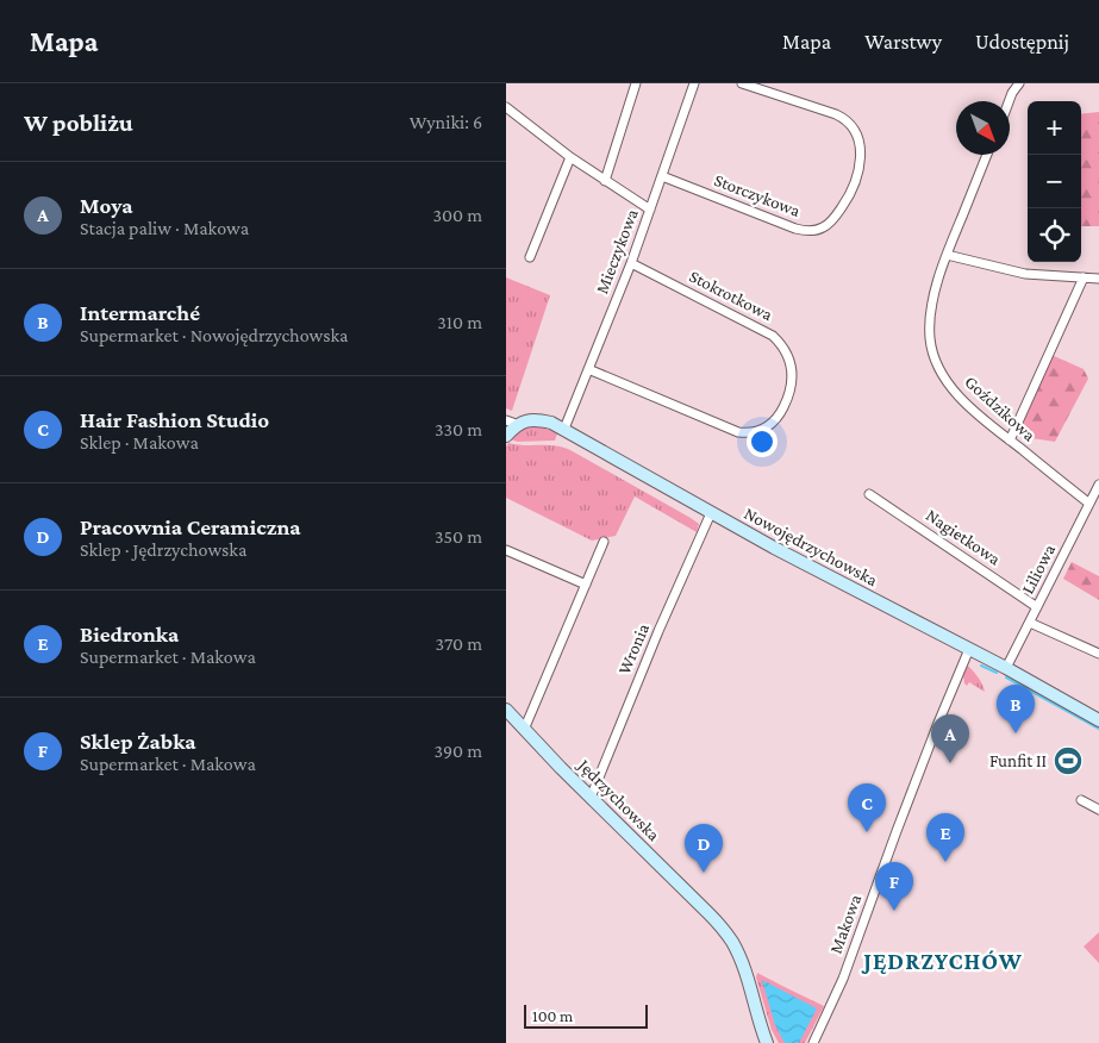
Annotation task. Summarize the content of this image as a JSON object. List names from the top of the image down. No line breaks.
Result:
{"streets":{"street":["Storczykowa","Mieczykowa","Stokrotkowa","Goździkowa","Nagietkowa","Nowojędrzychowska","Liliowa","Wronia","Jędrzychowska","Makowa"]},"crossings":[["Storczykowa","Mieczykowa"],["Mieczykowa","Stokrotkowa"],["Mieczykowa","Nowojędrzychowska"],["Goździkowa","Liliowa"],["Nagietkowa","Liliowa"],["Nowojędrzychowska","Liliowa"],["Nowojędrzychowska","Wronia"],["Nowojędrzychowska","Makowa"],["Wronia","Jędrzychowska"]],"districts":["JĘDRZYCHÓW"],"places":{"sports":["Funfit II"]},"scale_bar":"100 m","north":"bottom right","page":{"header":"Mapa","nav":["Mapa","Warstwy","Udostępnij"],"heading":["W pobliżu","Wyniki: 6"],"map_buttons":["+","−"],"list":[{"mark":"A","name":"Moya","note":"Stacja paliw · Makowa","value":"300 m"},{"mark":"B","name":"Intermarché","note":"Supermarket · Nowojędrzychowska","value":"310 m"},{"mark":"C","name":"Hair Fashion Studio","note":"Sklep · Makowa","value":"330 m"},{"mark":"D","name":"Pracownia Ceramiczna","note":"Sklep · Jędrzychowska","value":"350 m"},{"mark":"E","name":"Biedronka","note":"Supermarket · Makowa","value":"370 m"},{"mark":"F","name":"Sklep Żabka","note":"Supermarket · Makowa","value":"390 m"}],"pins":["B","A","C","E","D","F"],"scale":"100 m"}}
